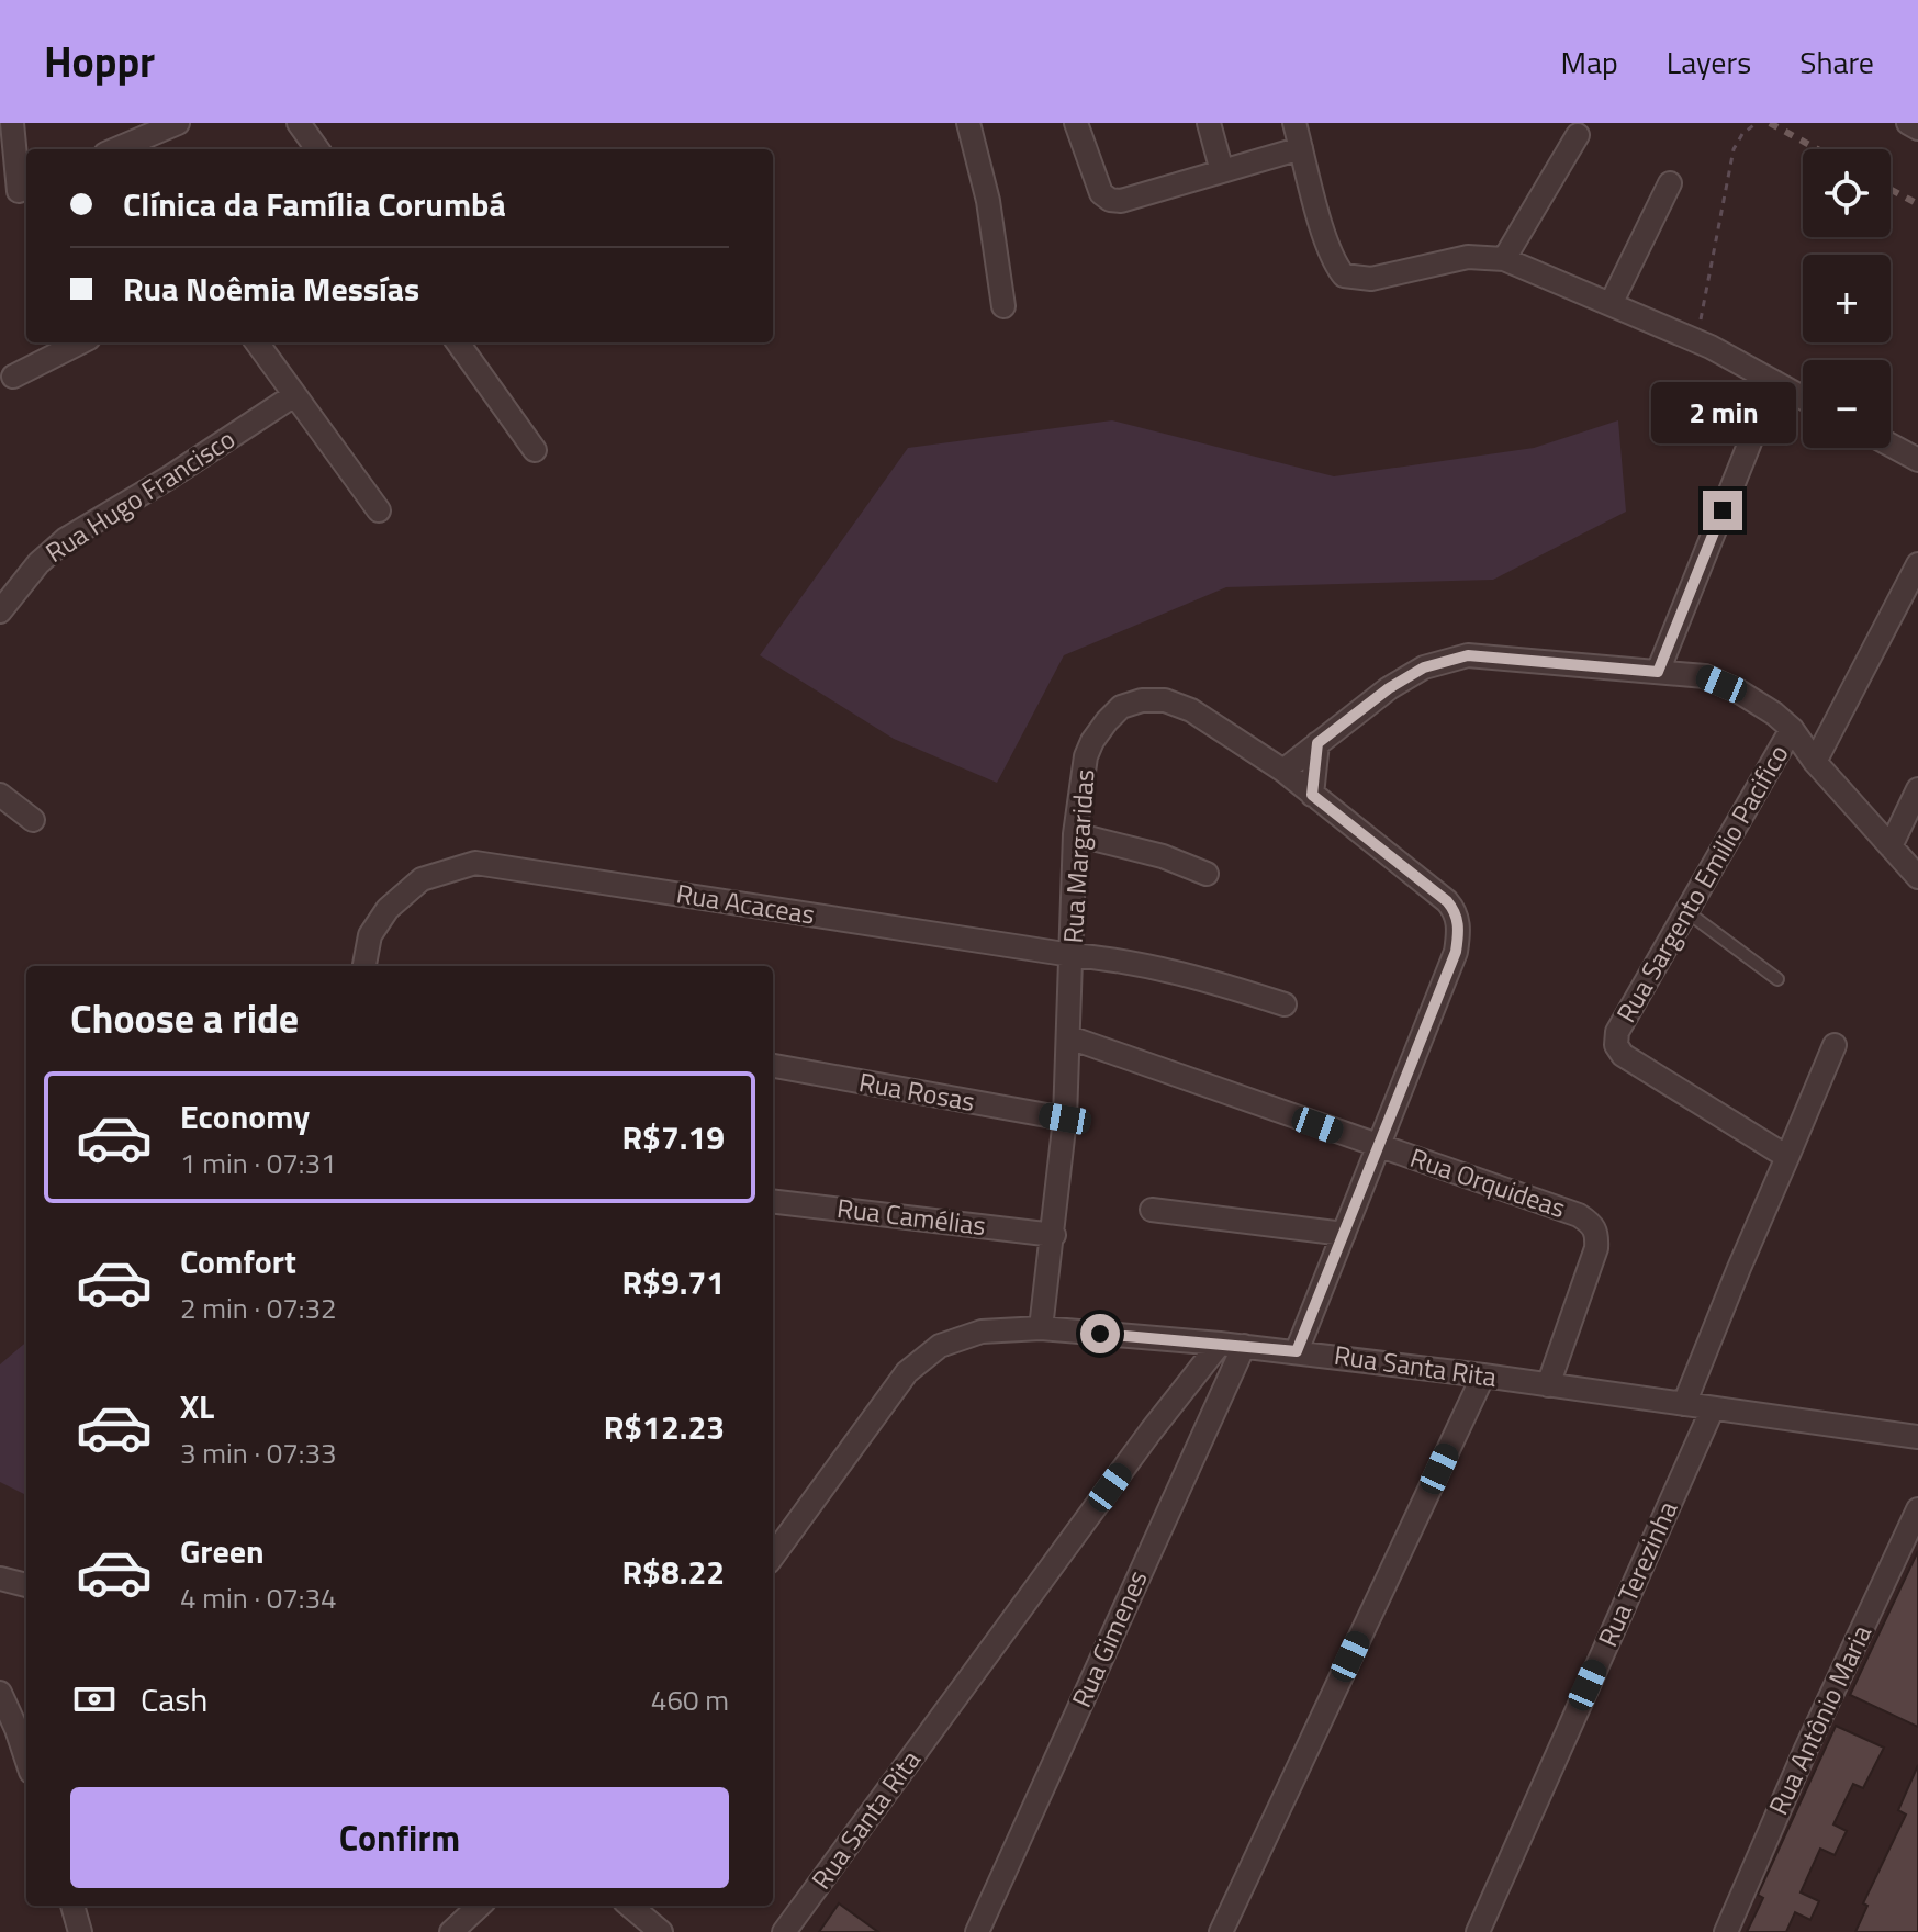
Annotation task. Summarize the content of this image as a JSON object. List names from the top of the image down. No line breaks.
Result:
{"streets":{"street":["Rua Hugo Francisco","Rua Margaridas","Rua Sargento Emilio Pacifico","Rua Acaceas","Rua Rosas","Rua Orquideas","Rua Camélias","Rua Santa Rita","Rua Terezinha","Rua Gimenes","Rua Antônio Maria"]},"crossings":[["Rua Margaridas","Rua Acaceas"],["Rua Margaridas","Rua Rosas"],["Rua Margaridas","Rua Orquideas"],["Rua Margaridas","Rua Camélias"],["Rua Orquideas","Rua Santa Rita"],["Rua Santa Rita","Rua Terezinha"],["Rua Santa Rita","Rua Gimenes"]],"page":{"header":"Hoppr","nav":["Map","Layers","Share"],"map_buttons":["+","−"],"banner":["Clínica da Família Corumbá","Rua Noêmia Messías"],"bubble":"2 min","heading":"Choose a ride","list":[{"name":"Economy","note":"1 min · 07:31","value":"R$7.19"},{"name":"Comfort","note":"2 min · 07:32","value":"R$9.71"},{"name":"XL","note":"3 min · 07:33","value":"R$12.23"},{"name":"Green","note":"4 min · 07:34","value":"R$8.22"}],"pay":["Cash","460 m"],"buttons":"Confirm"}}
